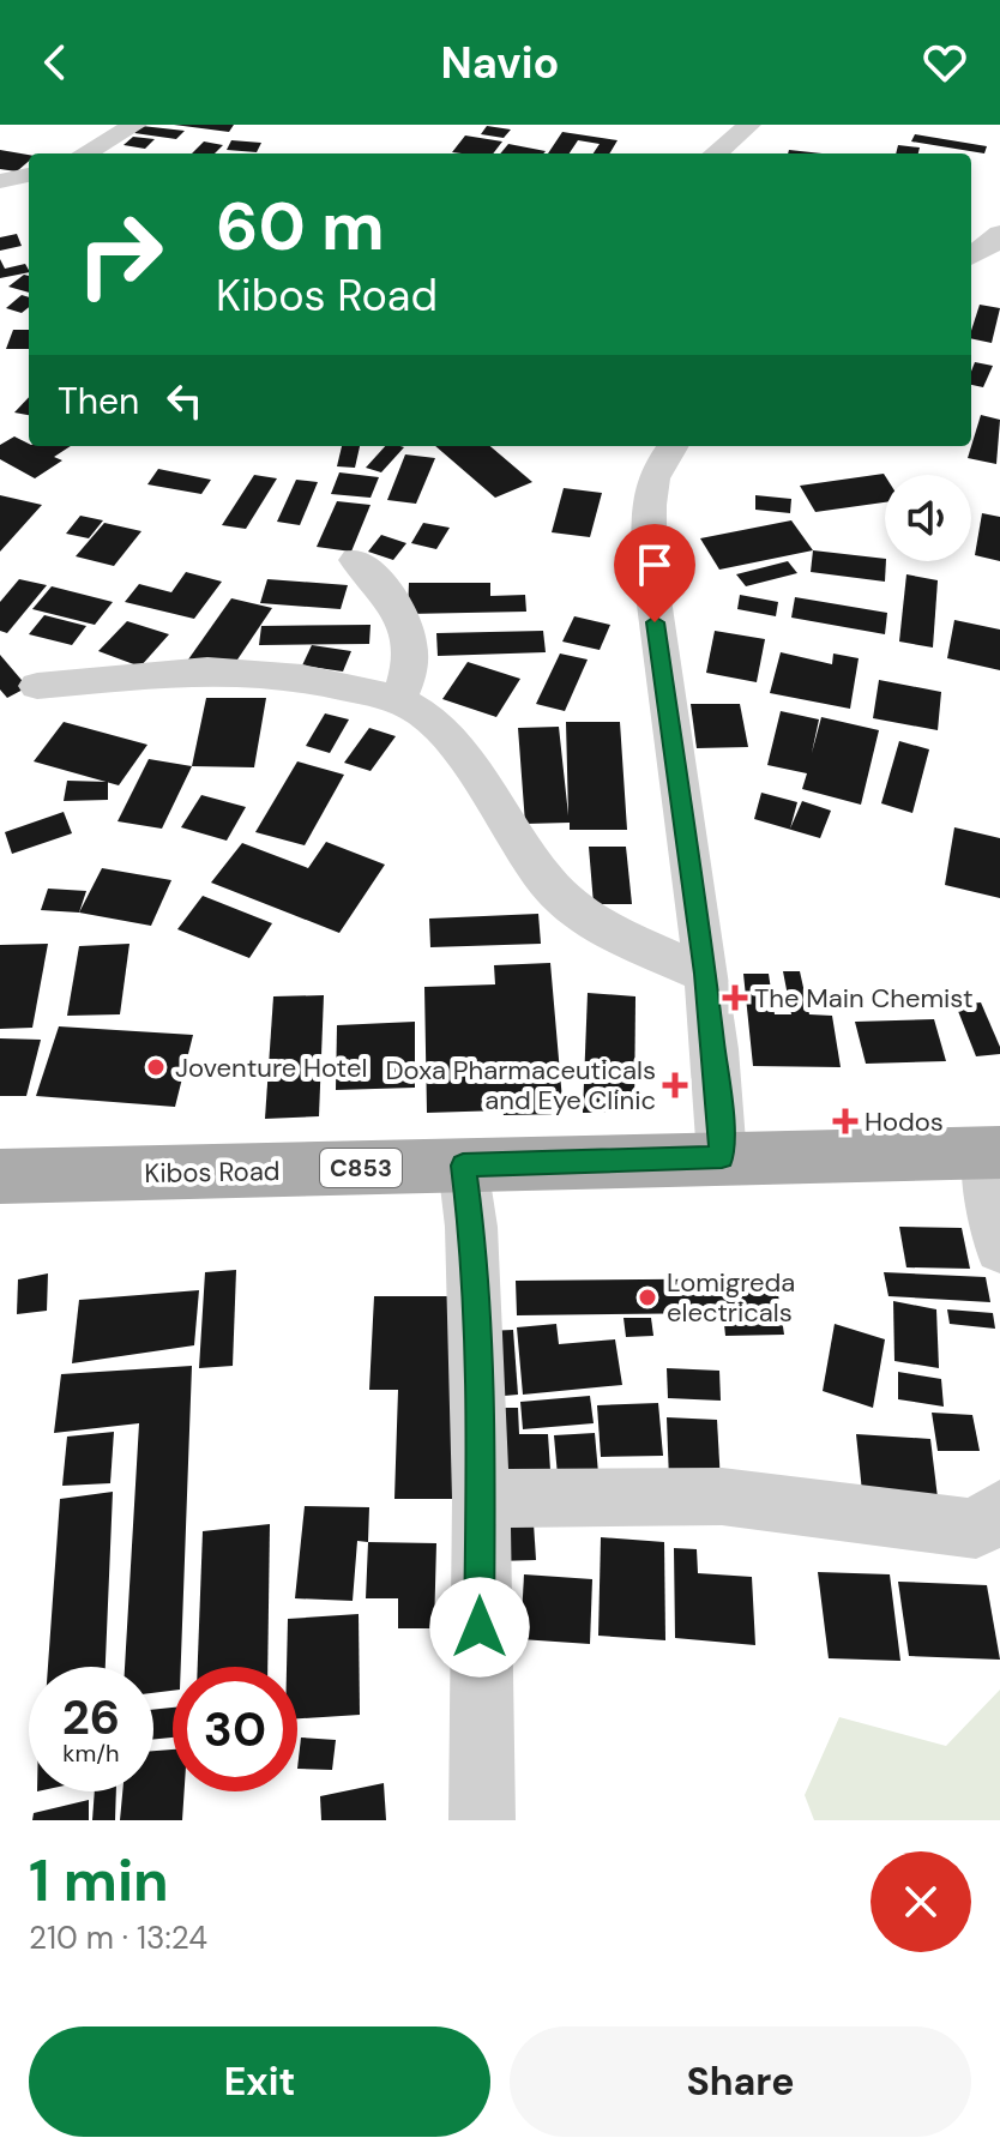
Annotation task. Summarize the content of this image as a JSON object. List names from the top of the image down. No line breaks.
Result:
{"streets":{"main road":["C853","Kibos Road"]},"places":{"health":["The Main Chemist","Doxa Pharmaceuticals and Eye Clinic","Hodos"],"other":["Joventure Hotel","Lomigreda electricals"]},"page":{"header":"Navio","turn":["60 m","Kibos Road"],"then":"Then","speed":"26 km/h","limit":"30","heading":["1 min","210 m · 13:24"],"buttons":["Exit","Share"]}}
